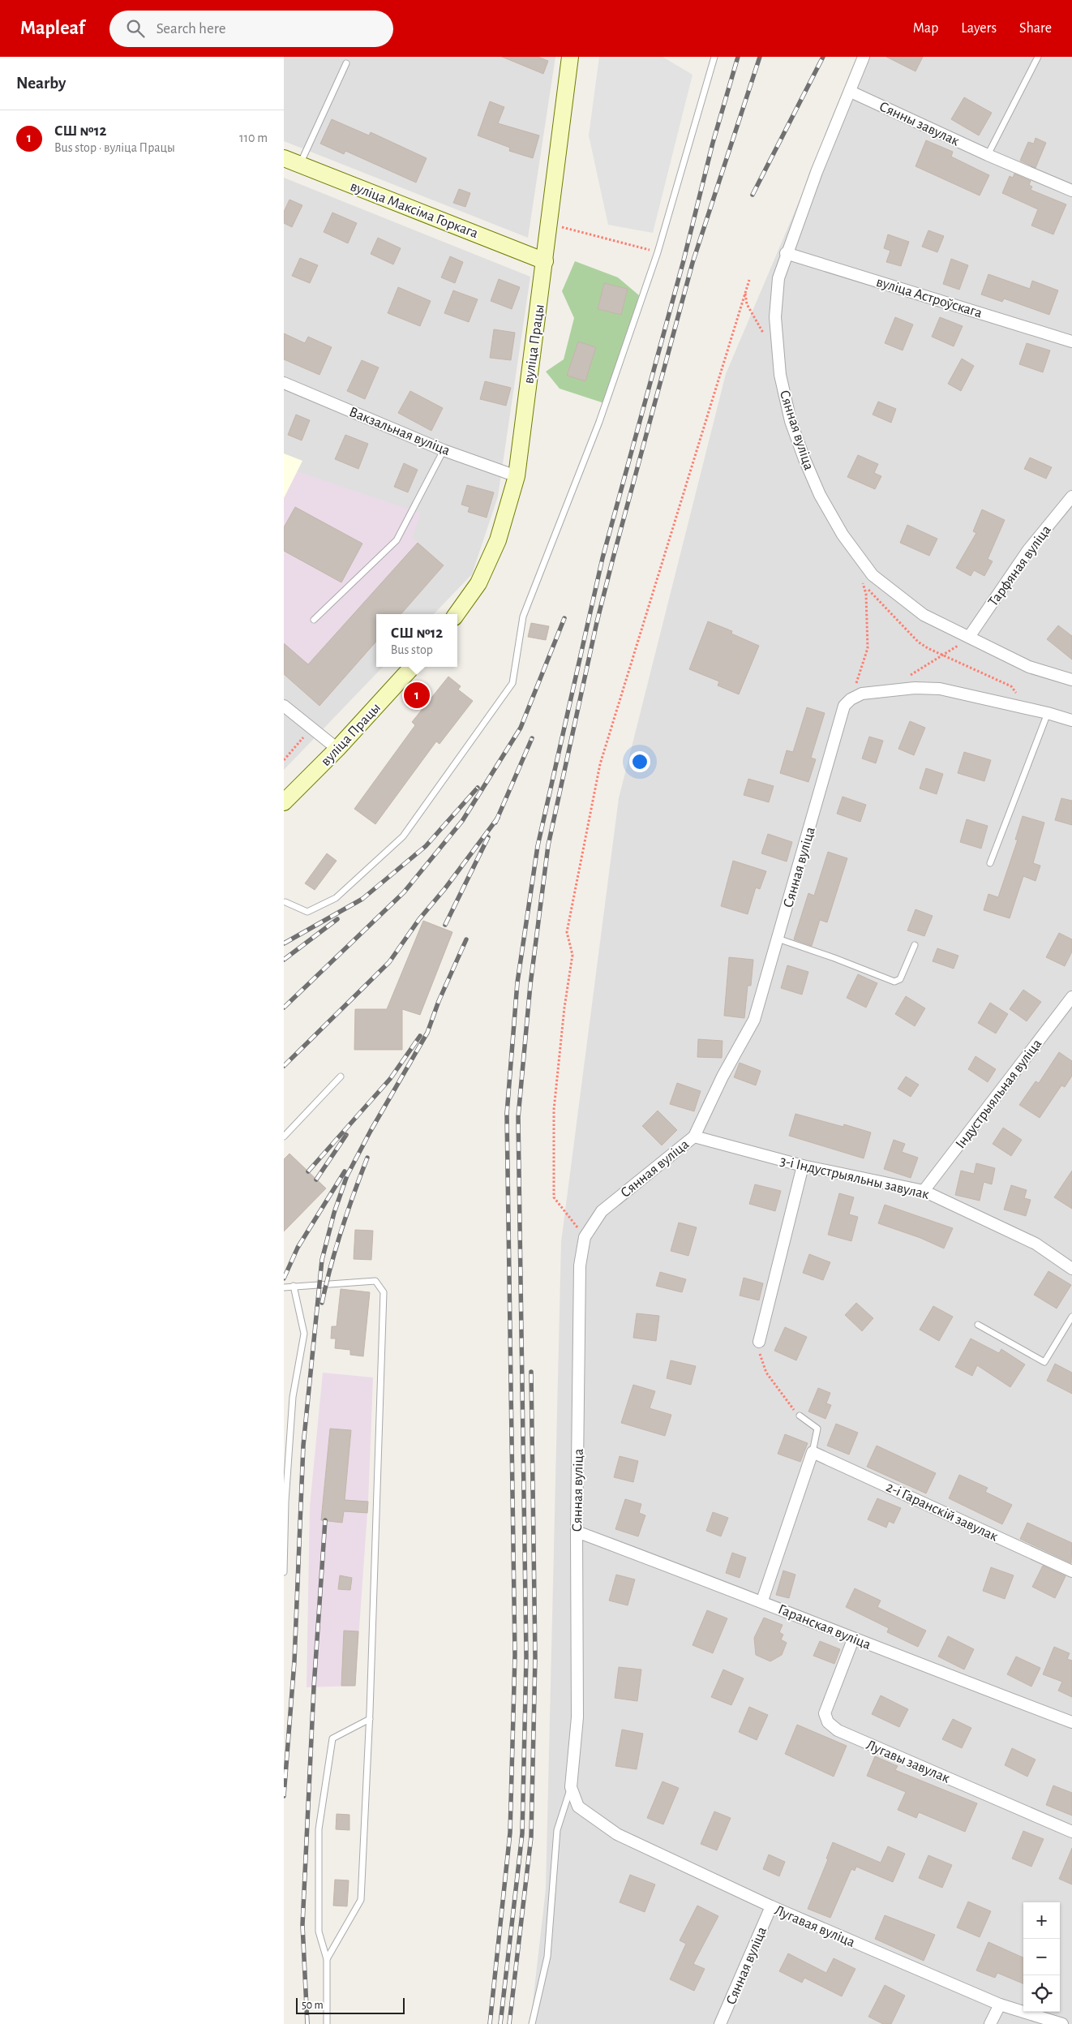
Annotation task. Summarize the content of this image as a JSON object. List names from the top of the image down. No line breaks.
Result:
{"streets":{"main road":["вуліца Максіма Горкага","вуліца Працы"],"street":["Сянны завулак","вуліца Астроўскага","Сянная вуліца","Вакзальная вуліца","Тарфяная вуліца","Індустрыяльная вуліца","3-і Індустрыяльны завулак","2-і Гаранскій завулак","Гаранская вуліца","Лугавы завулак","Лугавая вуліца"]},"crossings":[["Сянны завулак","Сянная вуліца"],["вуліца Максіма Горкага","вуліца Працы"],["вуліца Астроўскага","Сянная вуліца"],["вуліца Працы","Вакзальная вуліца"],["Сянная вуліца","Тарфяная вуліца"],["Сянная вуліца","3-і Індустрыяльны завулак"],["Сянная вуліца","Гаранская вуліца"],["Сянная вуліца","Лугавая вуліца"],["Індустрыяльная вуліца","3-і Індустрыяльны завулак"],["Гаранская вуліца","Лугавы завулак"]],"scale_bar":"50 m","page":{"header":"Mapleaf","search":"Search here","nav":["Map","Layers","Share"],"heading":"Nearby","list":[{"mark":"1","name":"СШ №12","note":"Bus stop · вуліца Працы","value":"110 m"}],"popup":["СШ №12","Bus stop"],"pins":"1","map_buttons":["+","−"],"scale":"50 m"}}
